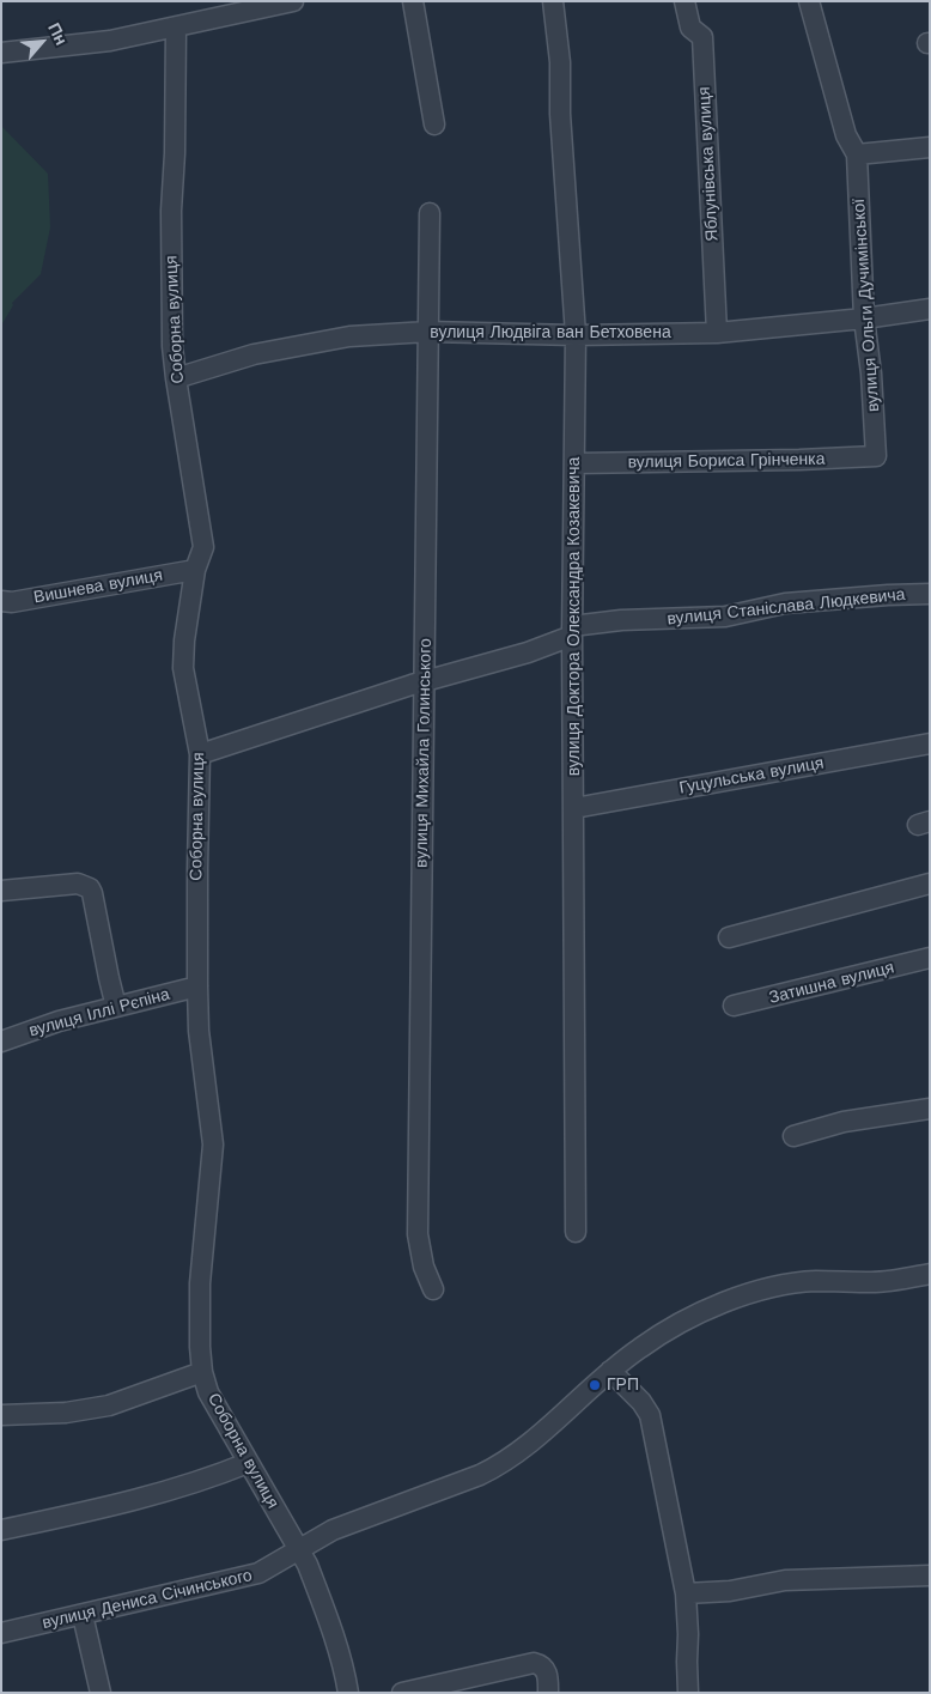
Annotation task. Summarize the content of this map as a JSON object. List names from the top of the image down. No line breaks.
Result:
{"streets":{"street":["Яблунівська вулиця","вулиця Ольги Дучимінської","Соборна вулиця","вулиця Людвіга ван Бетховена","вулиця Бориса Грінченка","Вишнева вулиця","вулиця Станіслава Людкевича","вулиця Доктора Олександра Козакевича","вулиця Михайла Голинського","Гуцульська вулиця","Затишна вулиця","вулиця Іллі Рєпіна","вулиця Дениса Січинського"]},"crossings":[["Яблунівська вулиця","вулиця Людвіга ван Бетховена"],["вулиця Ольги Дучимінської","вулиця Людвіга ван Бетховена"],["вулиця Ольги Дучимінської","вулиця Бориса Грінченка"],["Соборна вулиця","вулиця Людвіга ван Бетховена"],["Соборна вулиця","Вишнева вулиця"],["Соборна вулиця","вулиця Станіслава Людкевича"],["Соборна вулиця","вулиця Іллі Рєпіна"],["Соборна вулиця","вулиця Дениса Січинського"],["вулиця Людвіга ван Бетховена","вулиця Доктора Олександра Козакевича"],["вулиця Людвіга ван Бетховена","вулиця Михайла Голинського"],["вулиця Бориса Грінченка","вулиця Доктора Олександра Козакевича"],["вулиця Станіслава Людкевича","вулиця Доктора Олександра Козакевича"],["вулиця Станіслава Людкевича","вулиця Михайла Голинського"],["вулиця Доктора Олександра Козакевича","Гуцульська вулиця"]],"places":["ГРП"],"north":"top right"}
